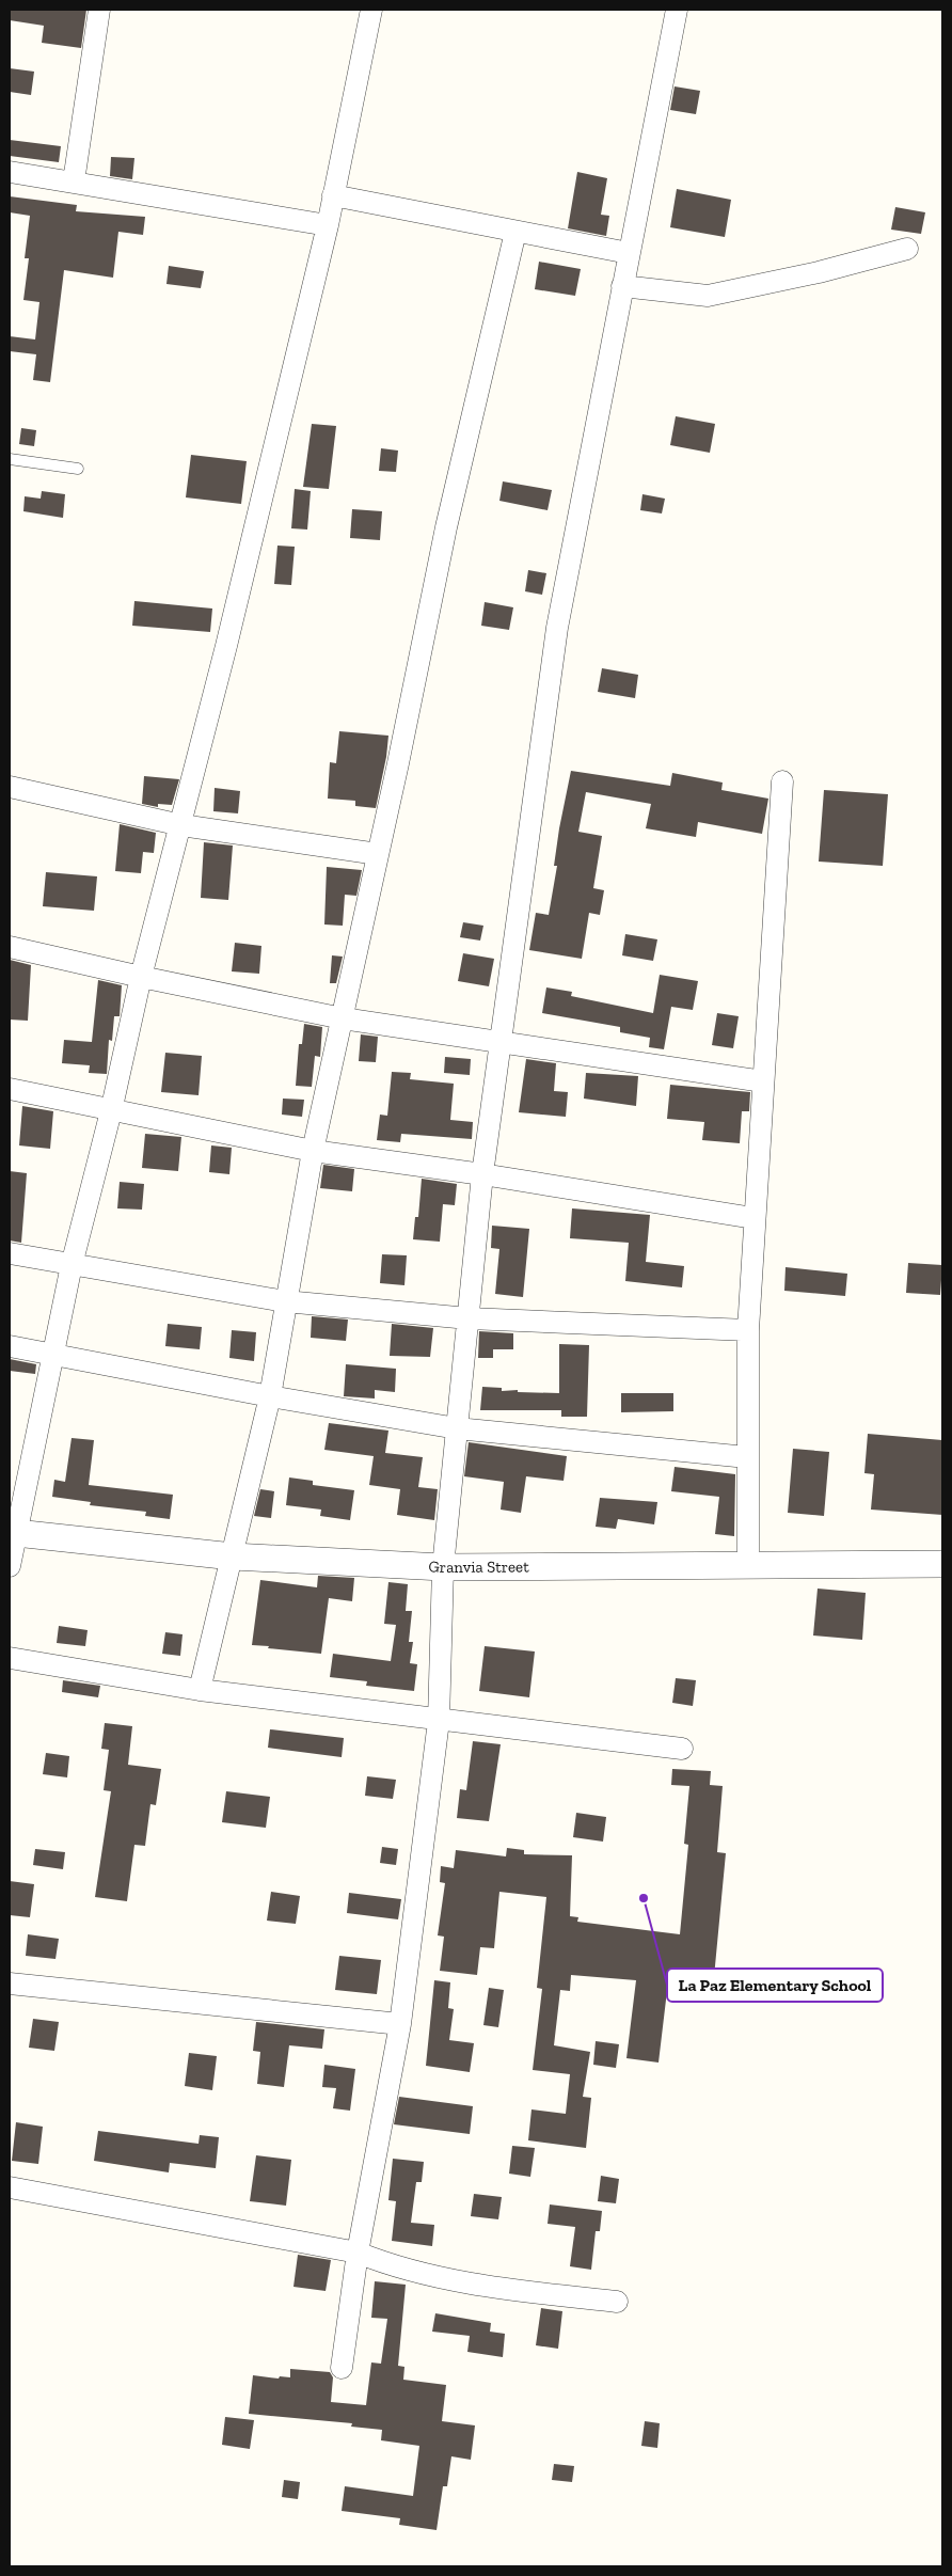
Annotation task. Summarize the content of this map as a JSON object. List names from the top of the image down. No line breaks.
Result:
{"streets":{"street":["Granvia Street"]},"places":["La Paz Elementary School"]}
